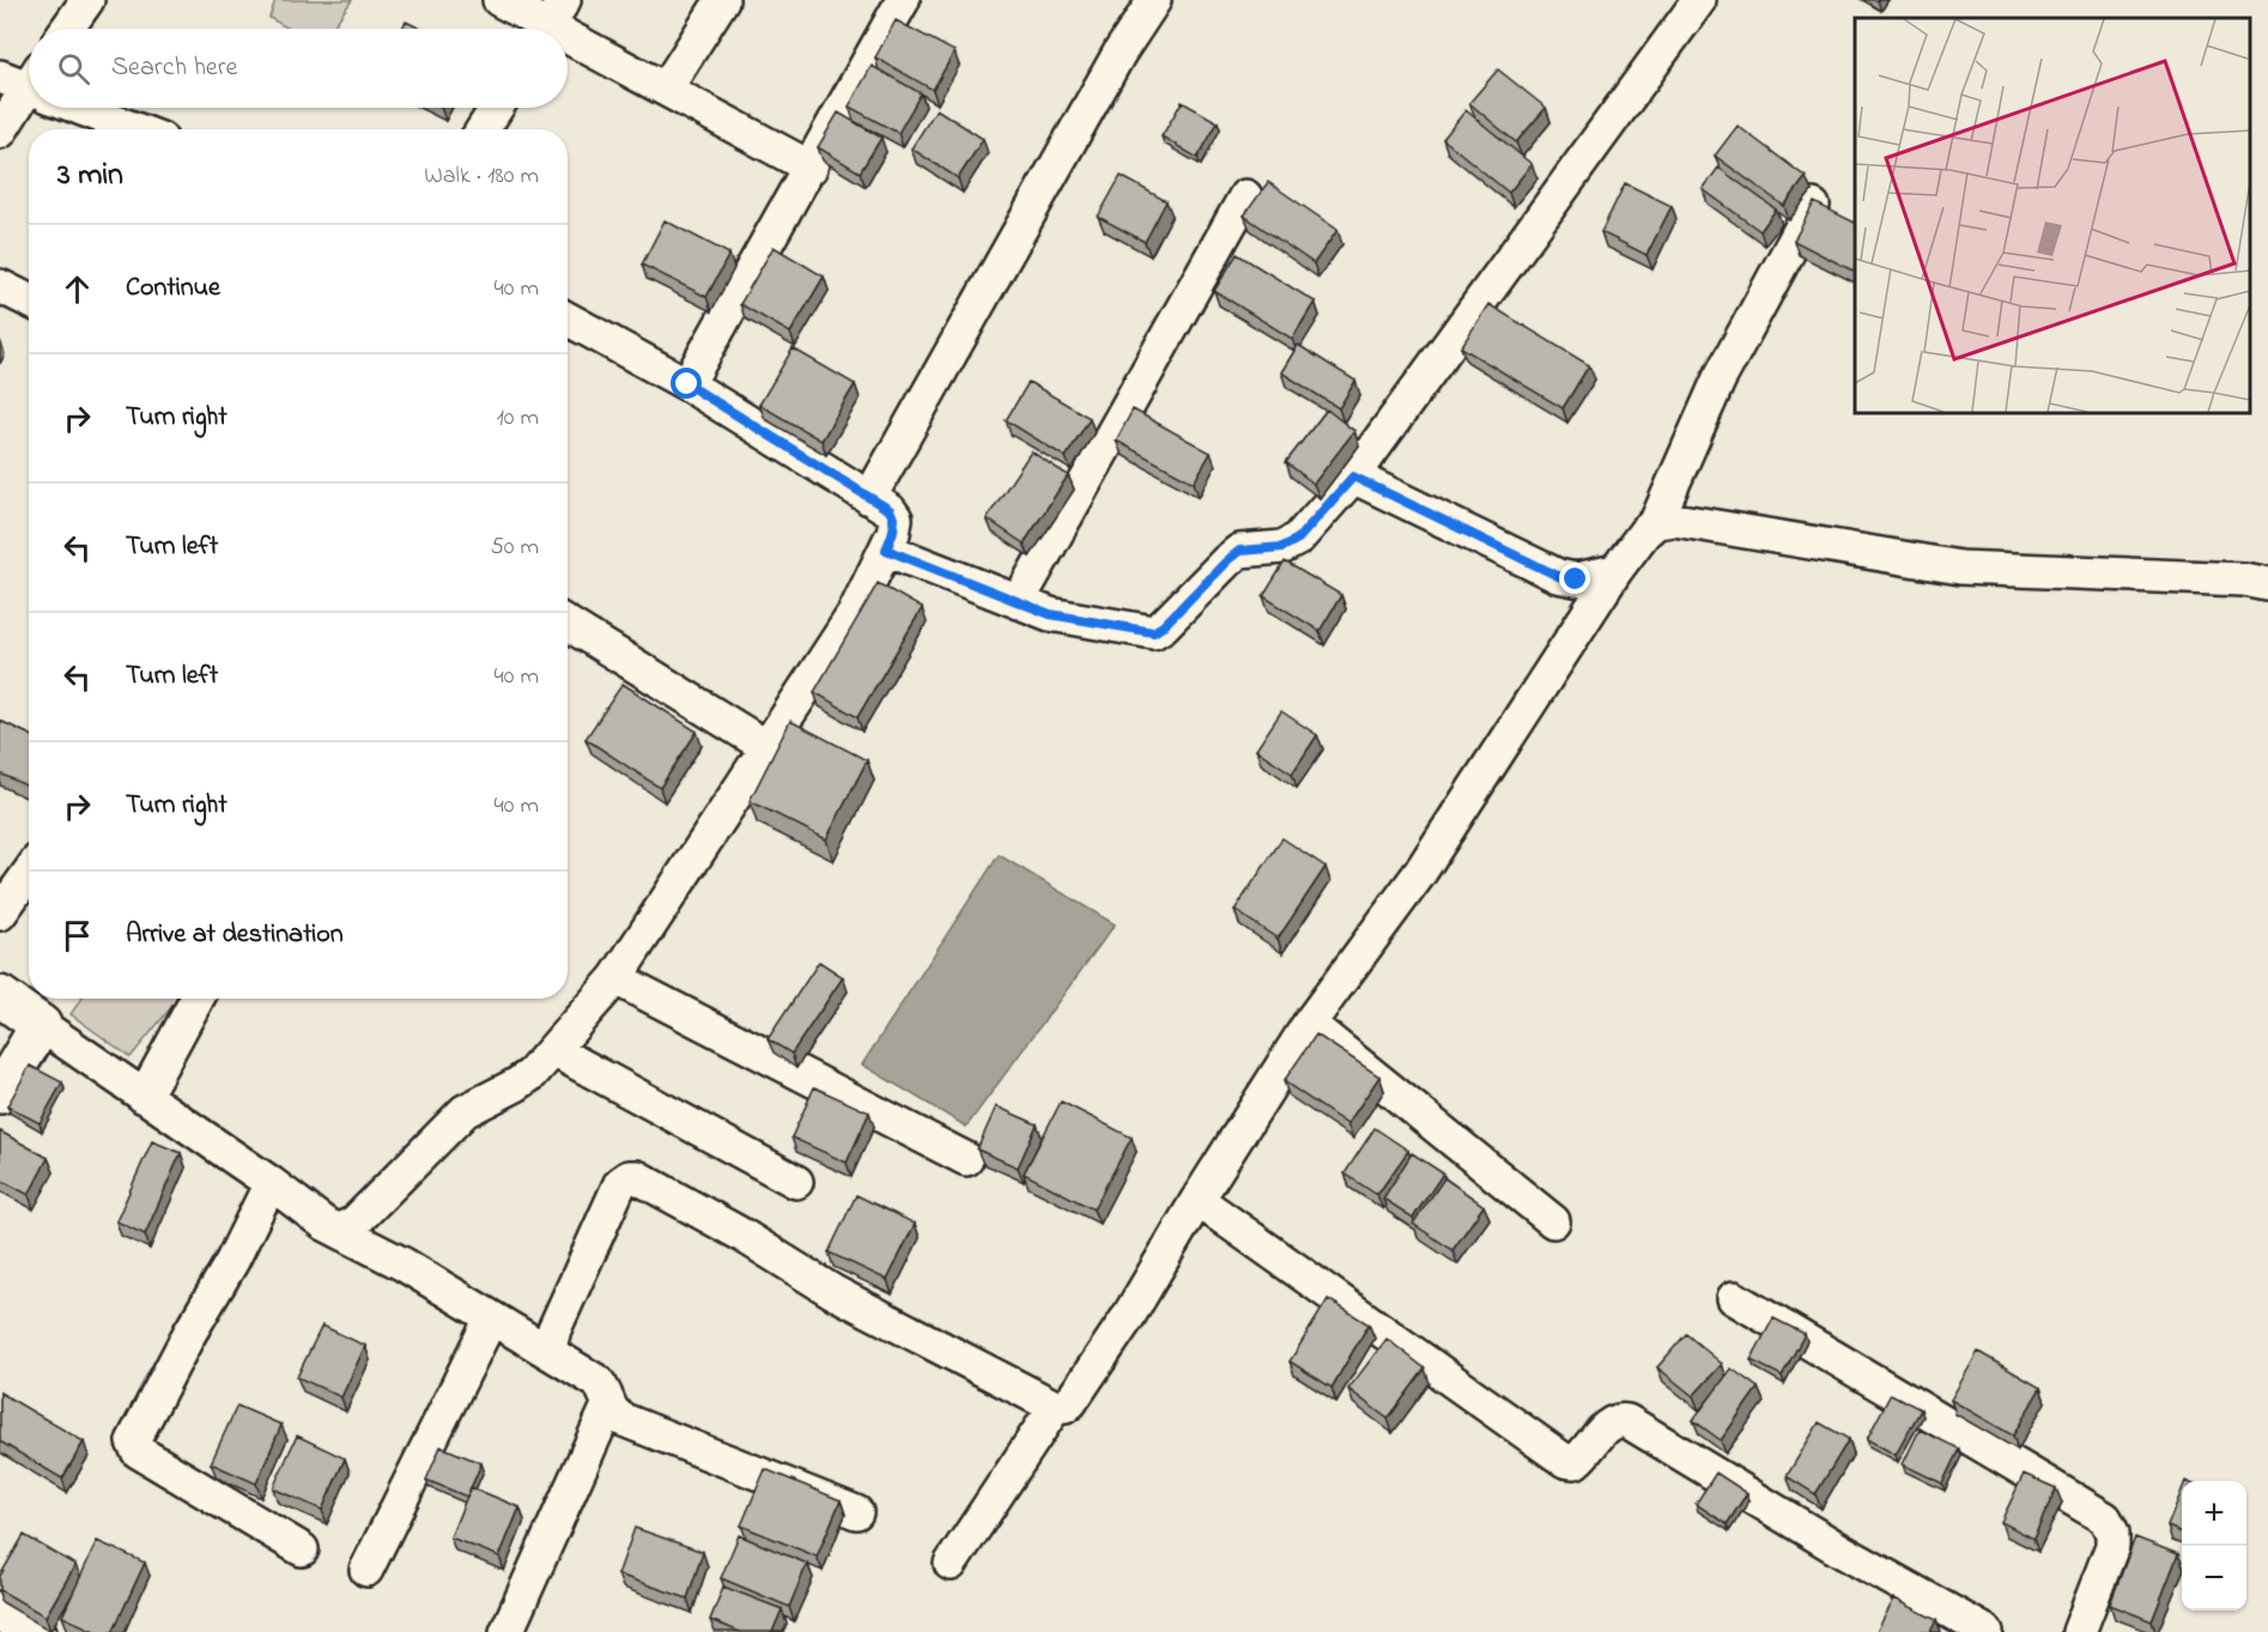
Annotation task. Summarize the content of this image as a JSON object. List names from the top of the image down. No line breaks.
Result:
{"page":{"search":"Search here","heading":["3 min","Walk · 180 m"],"list":[["Continue","40 m"],["Turn right","10 m"],["Turn left","50 m"],["Turn left","40 m"],["Turn right","40 m"],"Arrive at destination"],"map_buttons":["+","−"]}}
